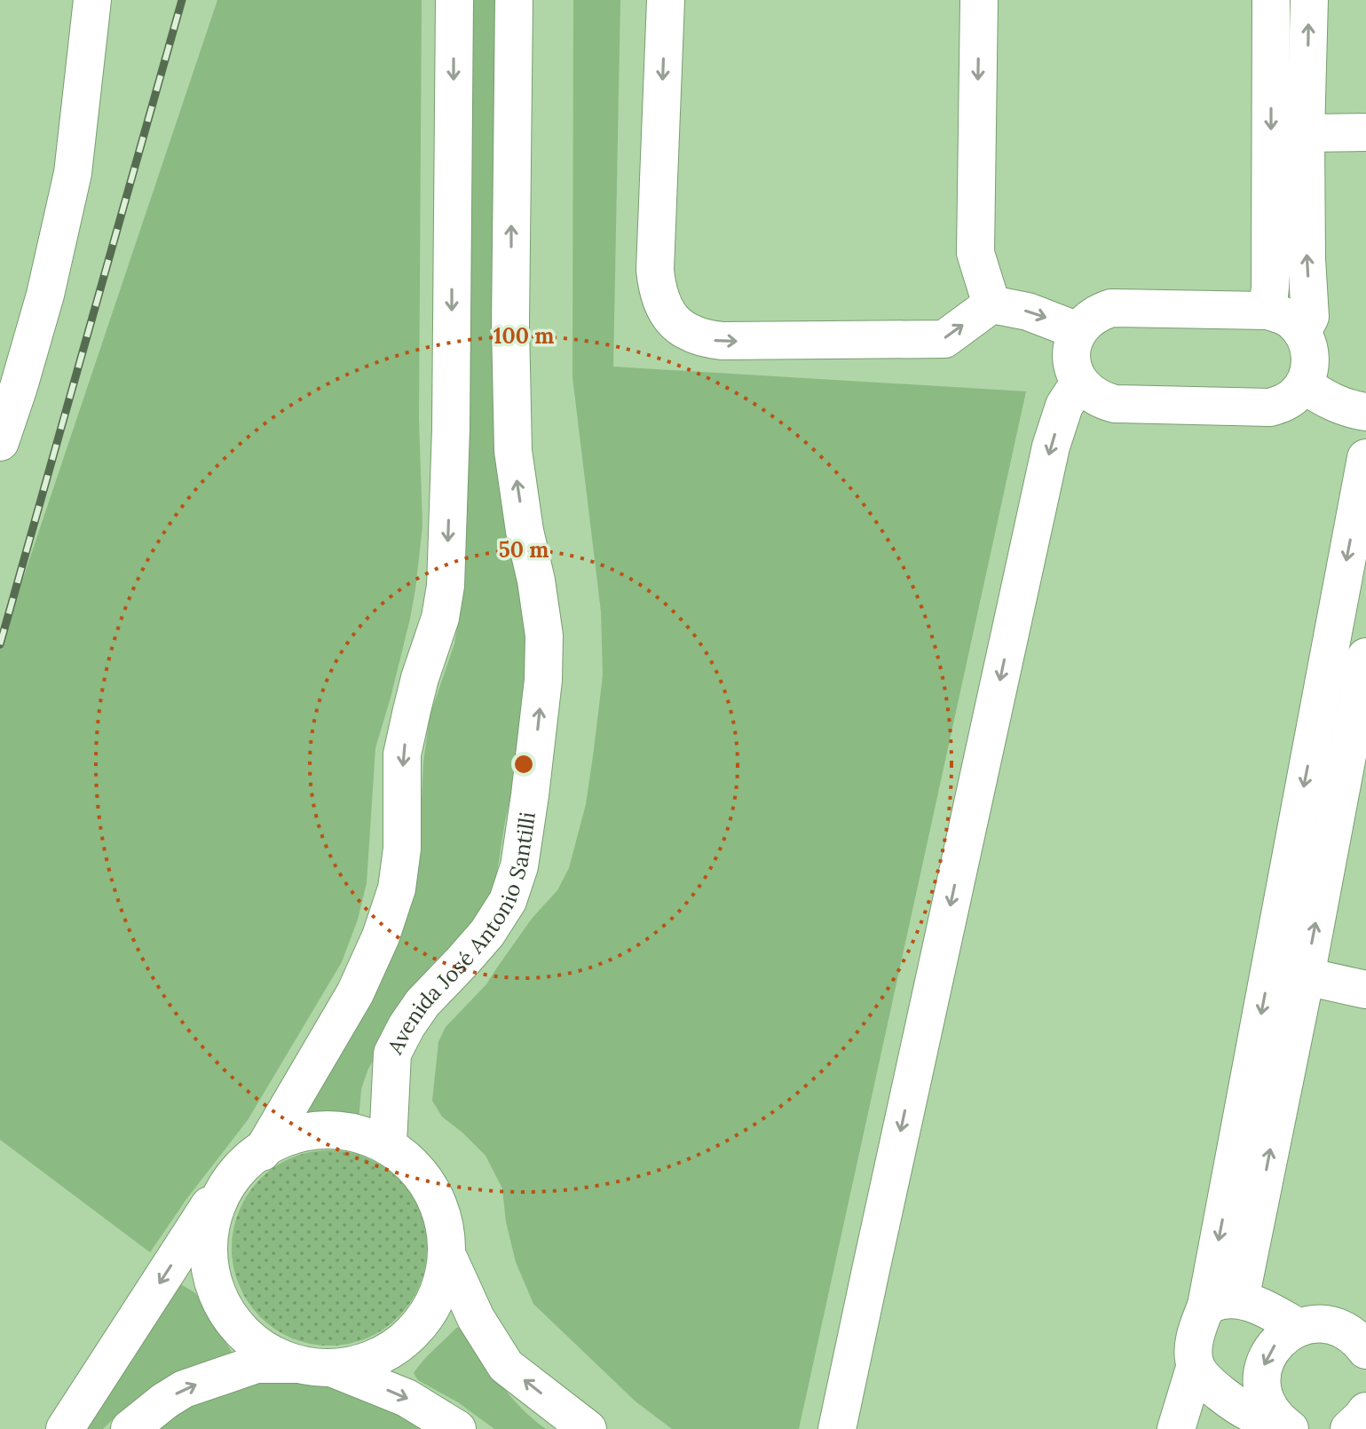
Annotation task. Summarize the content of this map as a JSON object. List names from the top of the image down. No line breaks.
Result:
{"streets":{"street":["Avenida José Antonio Santilli"]},"rings":["100 m","50 m"]}
